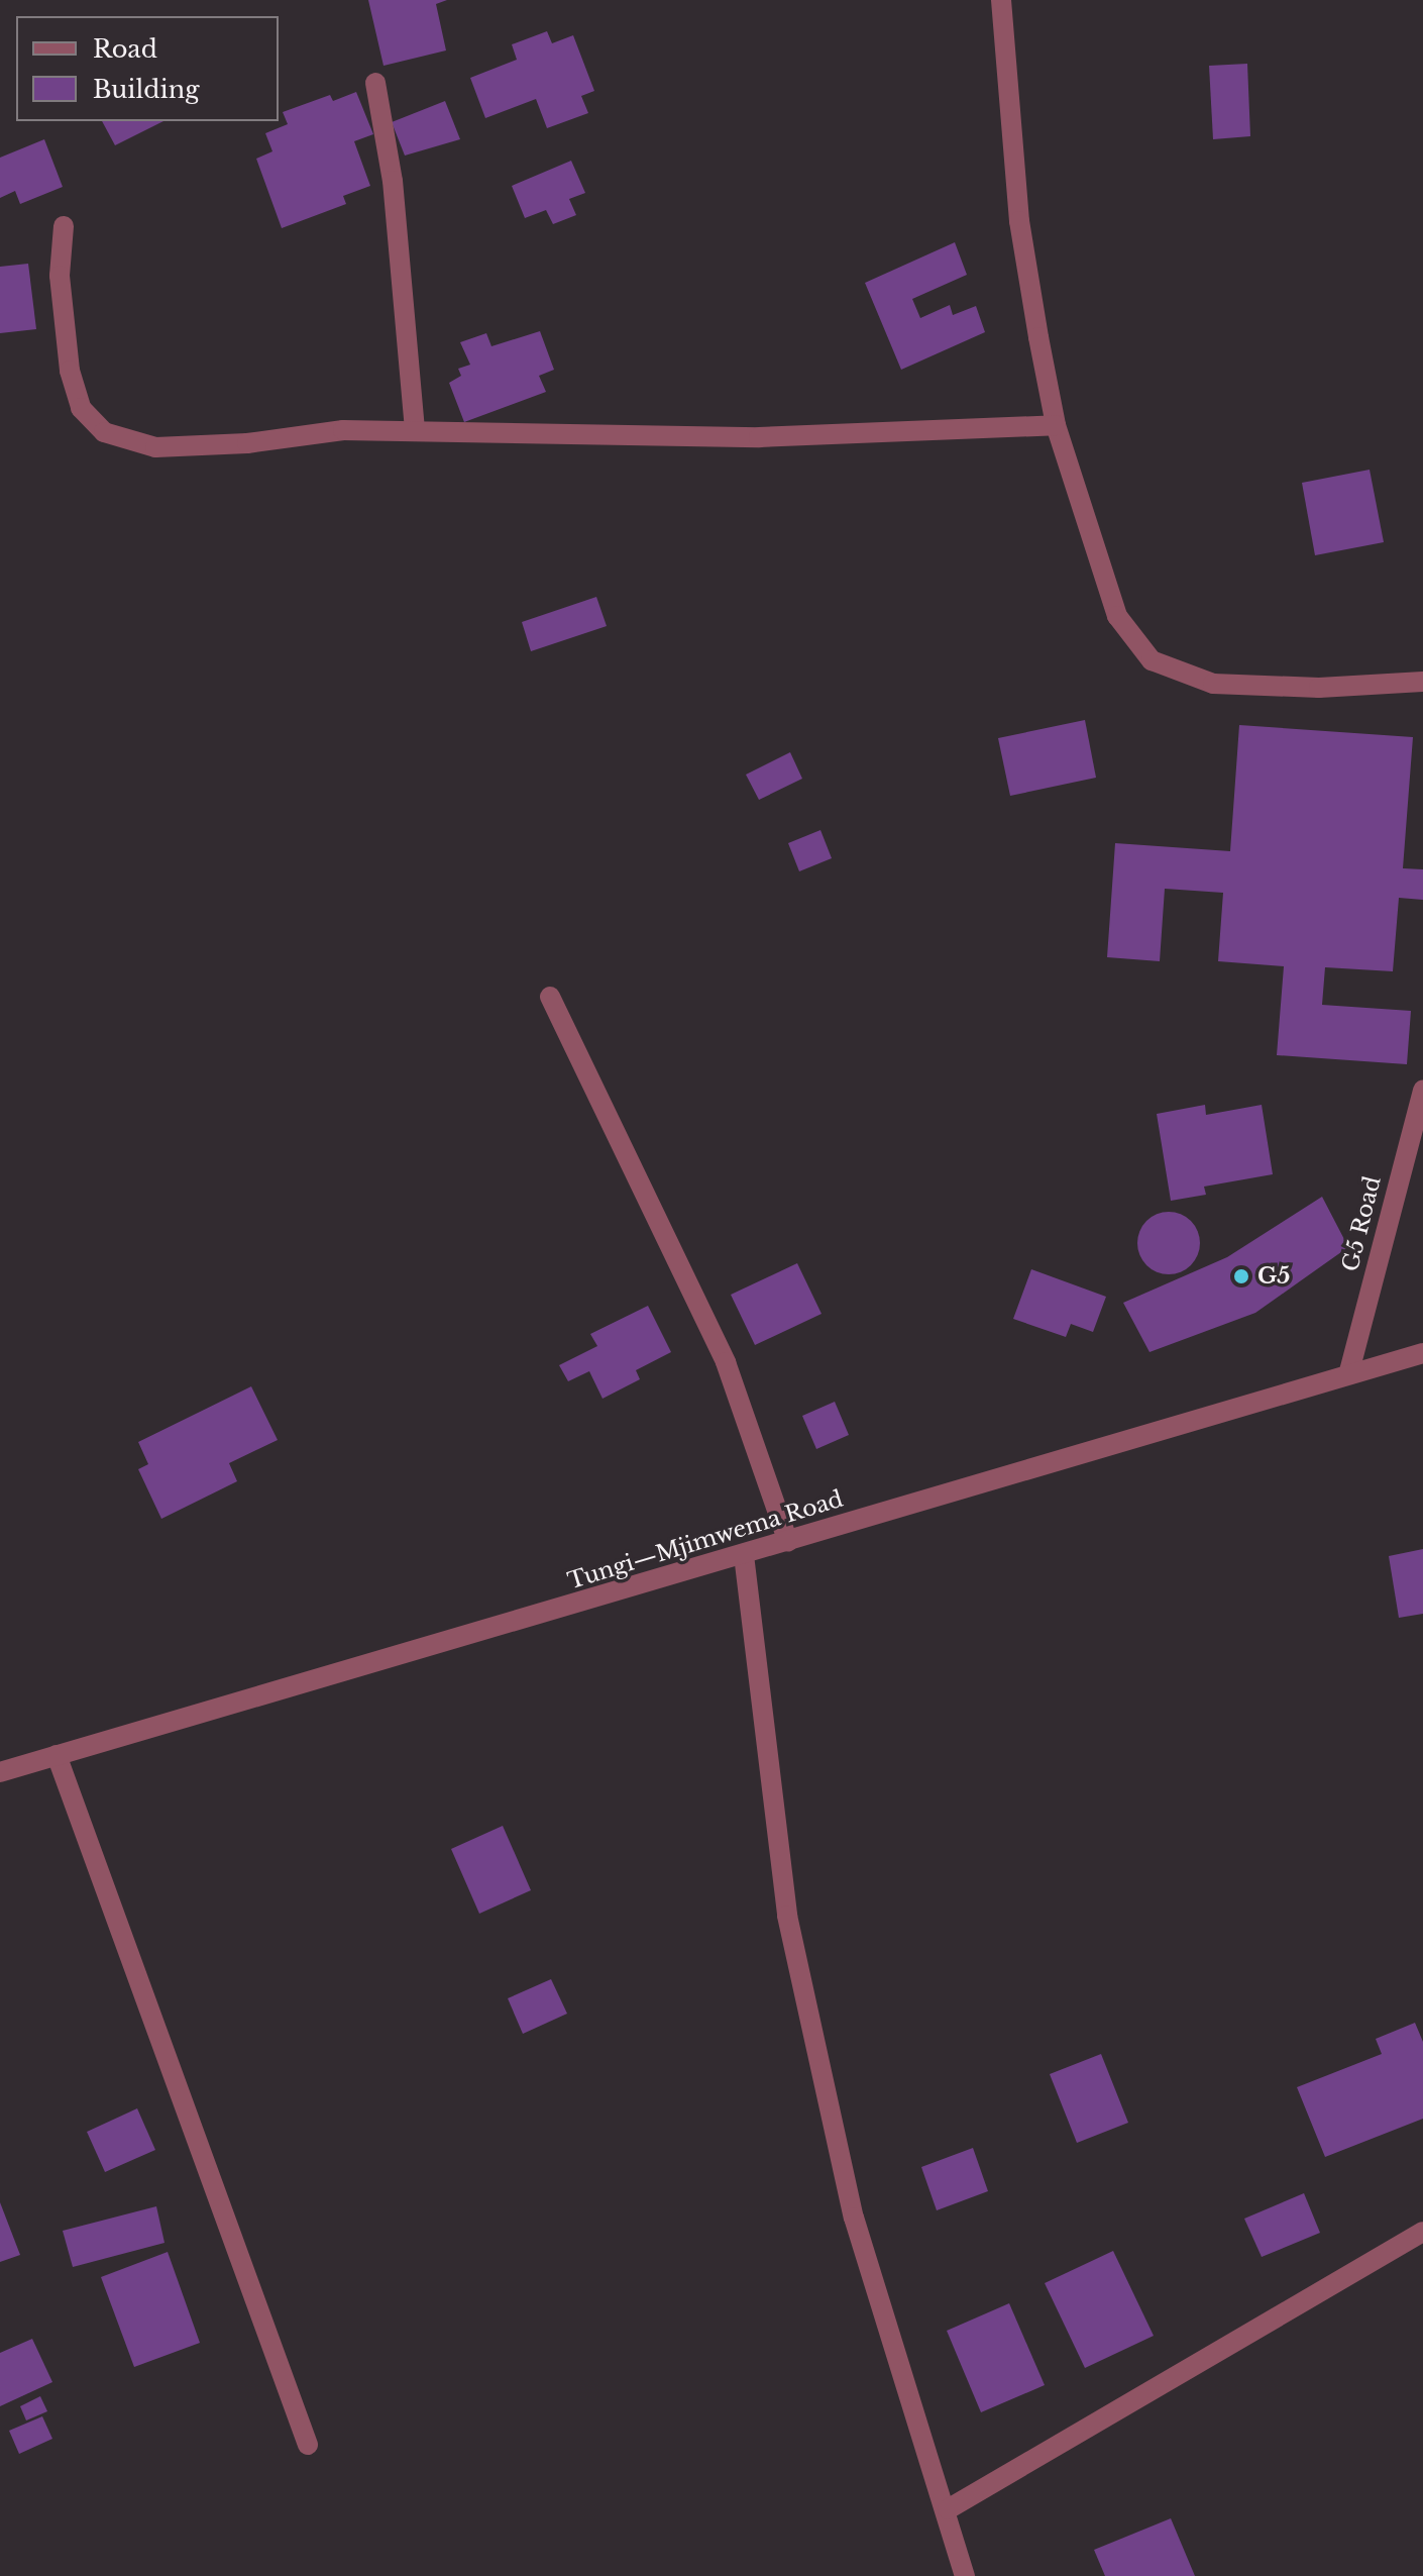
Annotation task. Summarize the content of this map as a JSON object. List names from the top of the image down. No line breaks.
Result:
{"streets":{"street":["G5 Road","Tungi—Mjimwema Road"]},"crossings":[["G5 Road","Tungi—Mjimwema Road"]],"places":["G5"],"legend":["Road","Building"]}
